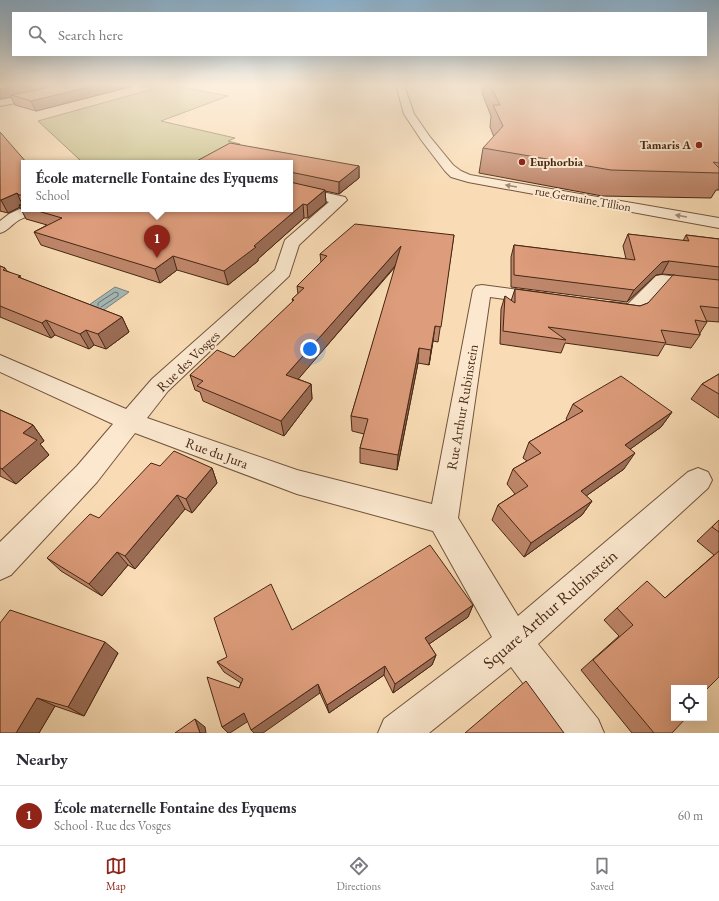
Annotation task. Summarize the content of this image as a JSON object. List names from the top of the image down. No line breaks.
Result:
{"streets":{"street":["rue Germaine Tillion","Rue des Vosges","Rue Arthur Rubinstein","Rue du Jura","Square Arthur Rubinstein"]},"crossings":[["Rue des Vosges","Rue du Jura"],["Rue Arthur Rubinstein","Rue du Jura"]],"one_way":["rue Germaine Tillion"],"places":["Tamaris A","Euphorbia"],"page":{"search":"Search here","popup":["École maternelle Fontaine des Eyquems","School"],"pins":"1","heading":"Nearby","list":[{"mark":"1","name":"École maternelle Fontaine des Eyquems","note":"School · Rue des Vosges","value":"60 m"}],"nav":["Map","Directions","Saved"]}}
